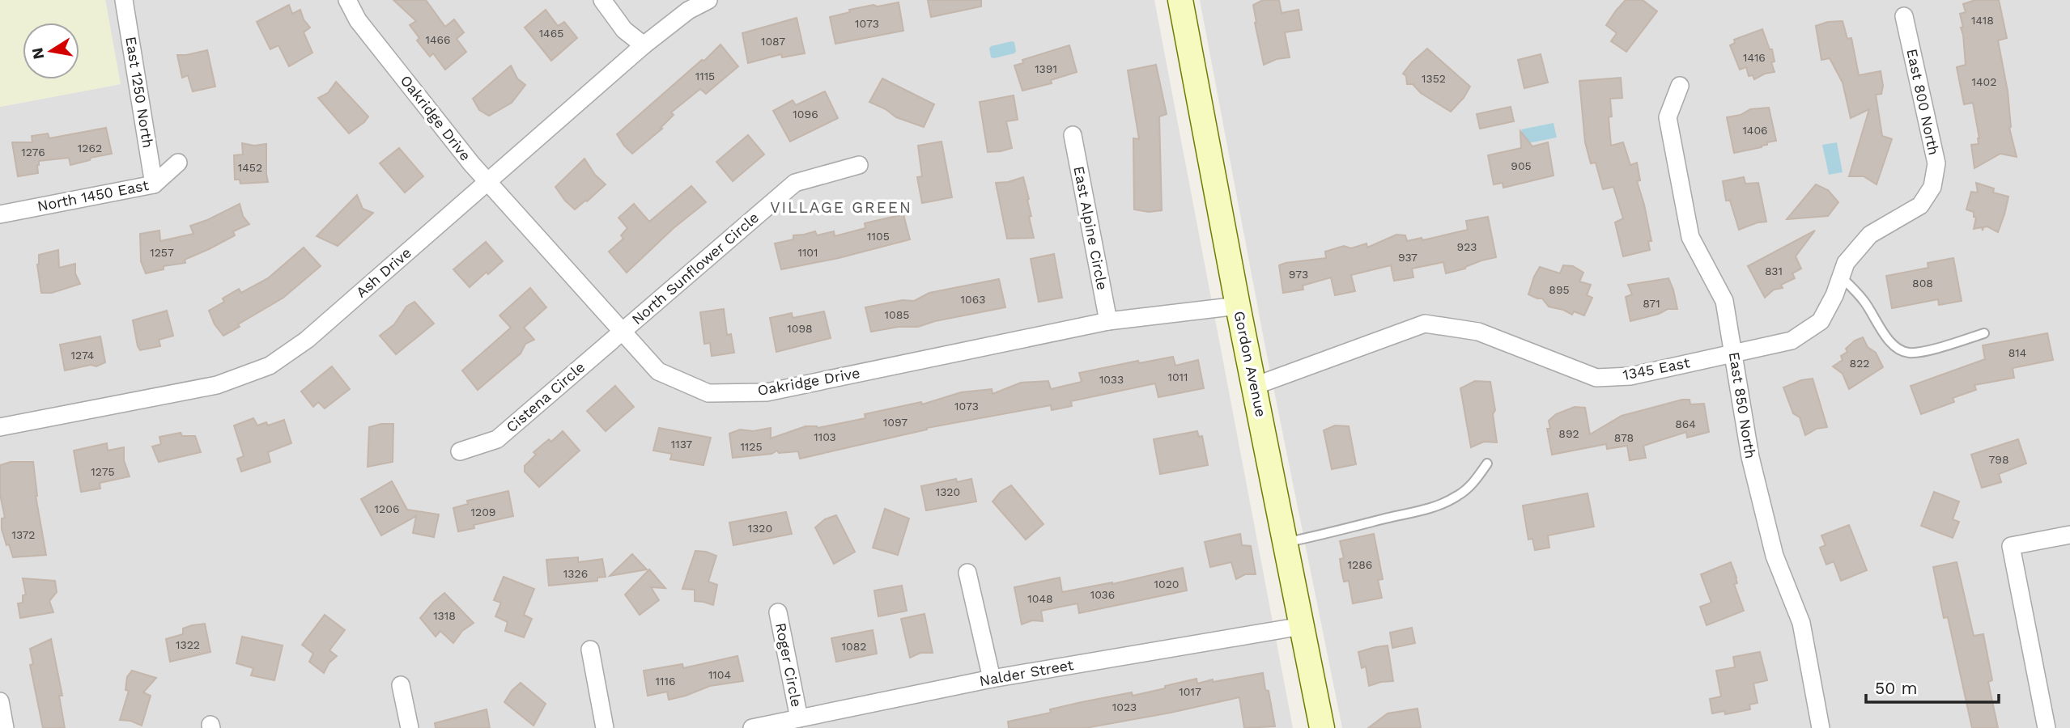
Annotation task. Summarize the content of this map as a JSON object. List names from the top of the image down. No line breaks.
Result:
{"streets":{"main road":["Gordon Avenue"],"street":["East 1250 North","East 800 North","Oakridge Drive","North 1450 East","East Alpine Circle","North Sunflower Circle","Ash Drive","1345 East","Cistena Circle","East 850 North","Roger Circle","Nalder Street"]},"crossings":[["East 1250 North","North 1450 East"],["East 800 North","1345 East"],["Oakridge Drive","East Alpine Circle"],["Oakridge Drive","North Sunflower Circle"],["Oakridge Drive","Ash Drive"],["Oakridge Drive","Gordon Avenue"],["Oakridge Drive","Cistena Circle"],["North Sunflower Circle","Cistena Circle"],["Gordon Avenue","1345 East"],["Gordon Avenue","Nalder Street"],["1345 East","East 850 North"],["Roger Circle","Nalder Street"]],"districts":["VILLAGE GREEN"],"house_numbers":["1418","1073","1465","1466","1087","1416","1391","1115","1352","1402","1096","1406","1262","1276","905","1452","1105","923","1257","1101","937","831","973","808","895","1063","871","1085","1098","814","1274","822","1011","1033","1073","1097","864","892","1103","878","1137","1125","798","1275","1320","1206","1209","1320","1372","1286","1326","1020","1036","1048","1318","1322","1082","1104","1116","1017","1023"],"scale_bar":"50 m","north":"left"}
